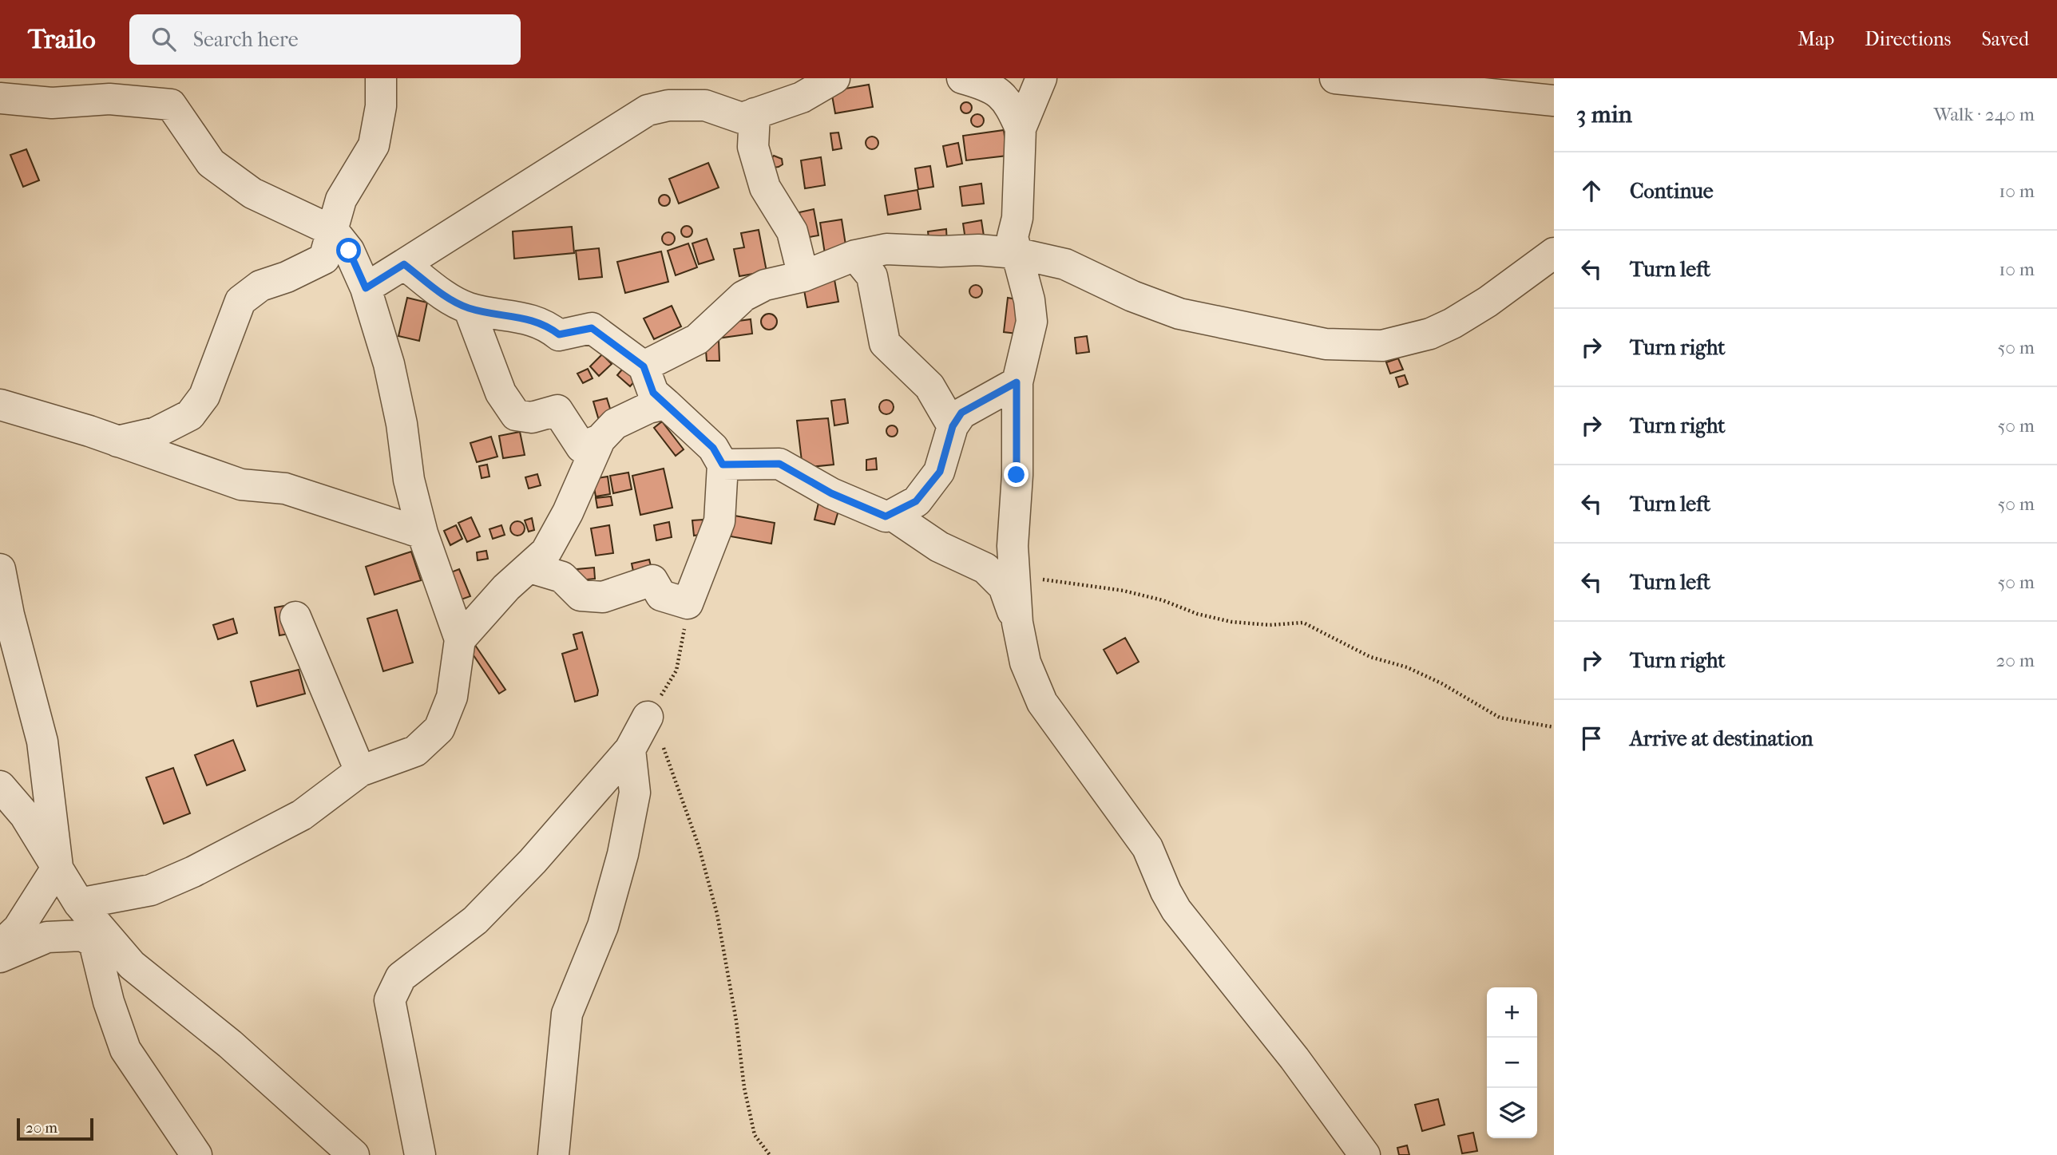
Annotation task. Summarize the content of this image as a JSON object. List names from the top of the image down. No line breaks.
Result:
{"scale_bar":"20 m","page":{"header":"Trailo","search":"Search here","nav":["Map","Directions","Saved"],"heading":["3 min","Walk · 240 m"],"list":[["Continue","10 m"],["Turn left","10 m"],["Turn right","50 m"],["Turn right","50 m"],["Turn left","50 m"],["Turn left","50 m"],["Turn right","20 m"],"Arrive at destination"],"map_buttons":["+","−"],"scale":"20 m"}}
